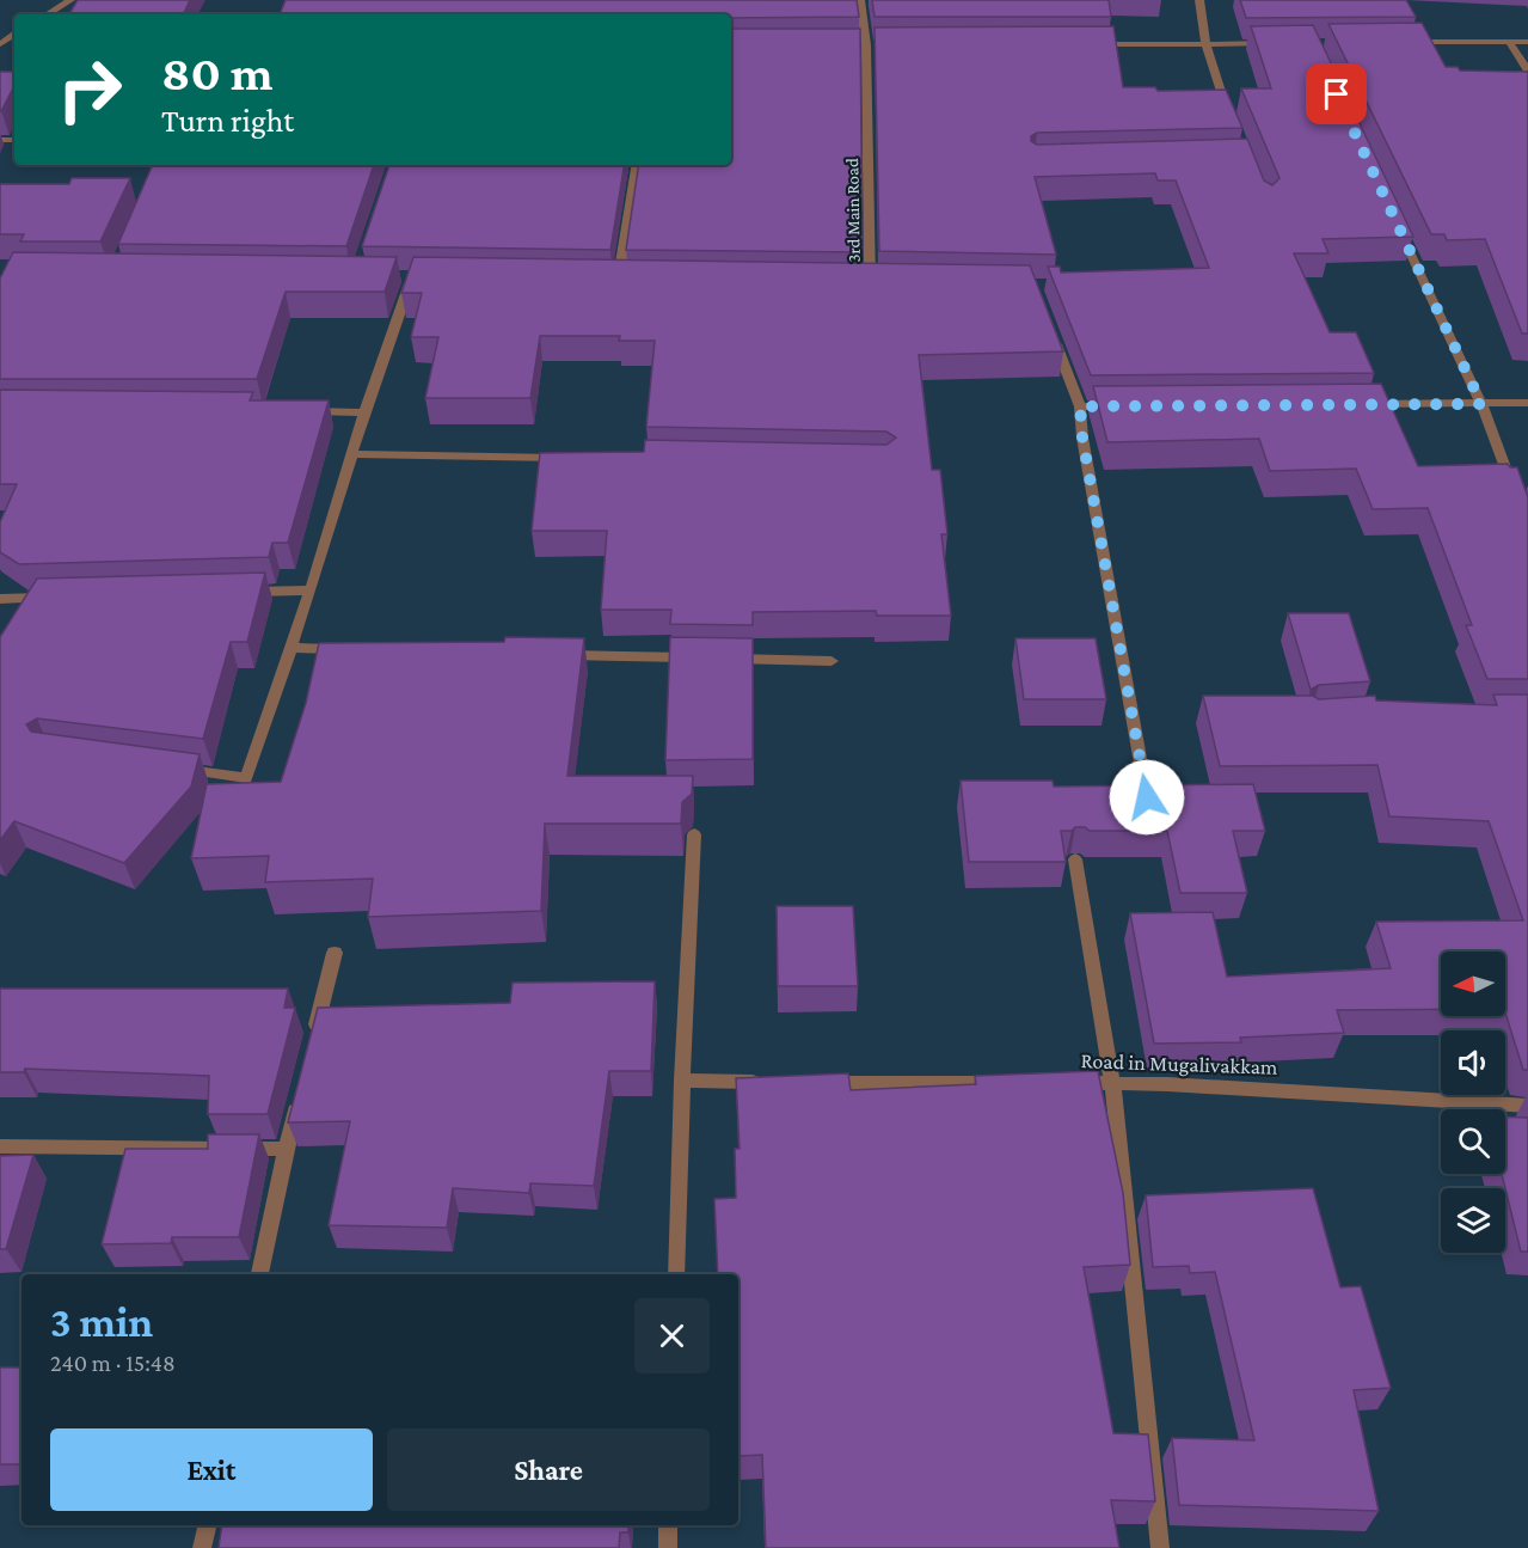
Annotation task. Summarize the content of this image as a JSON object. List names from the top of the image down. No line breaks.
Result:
{"streets":{"street":["3rd Main Road","Road in Mugalivakkam"]},"north":"left","page":{"turn":["80 m","Turn right"],"heading":["3 min","240 m · 15:48"],"buttons":["Exit","Share"]}}
